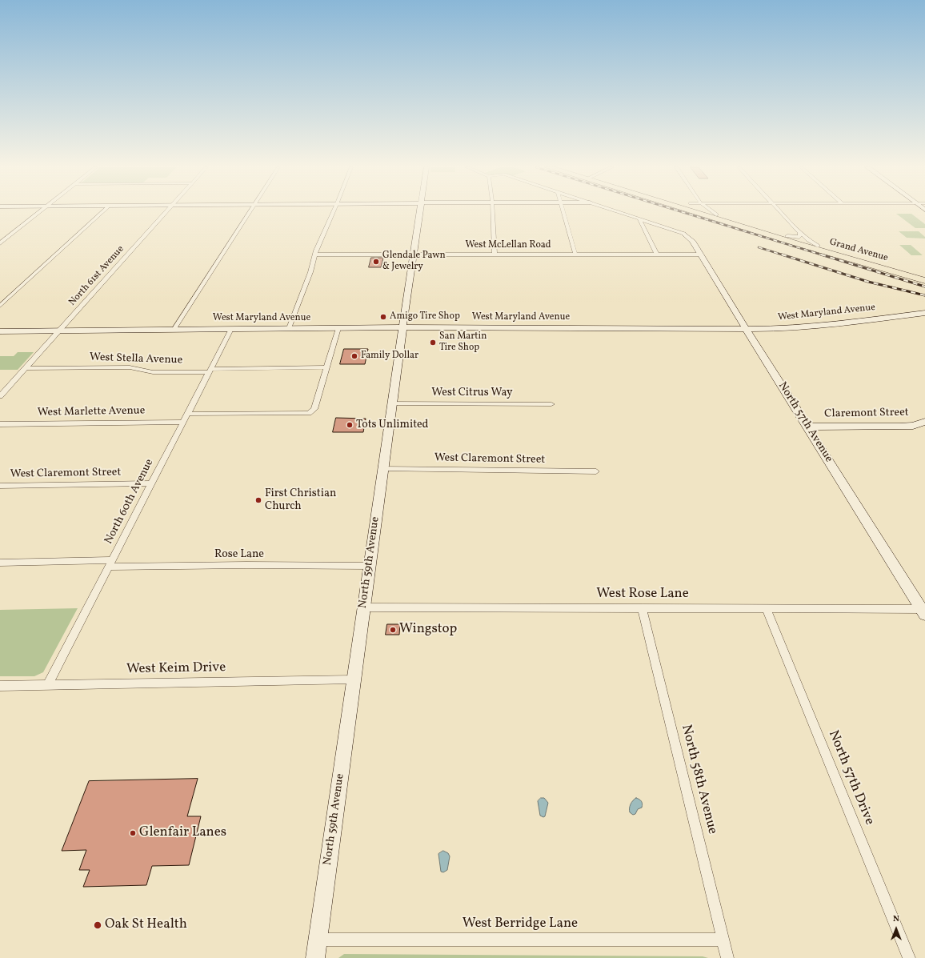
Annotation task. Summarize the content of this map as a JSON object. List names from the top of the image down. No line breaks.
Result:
{"streets":{"highway":["Grand Avenue"],"street":["West McLellan Road","North 61st Avenue","West Maryland Avenue","West Stella Avenue","West Citrus Way","West Marlette Avenue","Claremont Street","North 57th Avenue","West Claremont Street","North 60th Avenue","Rose Lane","North 59th Avenue","West Rose Lane","West Keim Drive","North 57th Drive","North 58th Avenue","West Berridge Lane"]},"crossings":[["West McLellan Road","North 57th Avenue"],["West McLellan Road","North 59th Avenue"],["North 61st Avenue","West Maryland Avenue"],["North 61st Avenue","West Stella Avenue"],["West Maryland Avenue","North 57th Avenue"],["West Maryland Avenue","North 60th Avenue"],["West Maryland Avenue","North 59th Avenue"],["West Stella Avenue","North 60th Avenue"],["West Citrus Way","North 59th Avenue"],["West Marlette Avenue","North 60th Avenue"],["Claremont Street","North 57th Avenue"],["North 57th Avenue","West Rose Lane"],["West Claremont Street","North 60th Avenue"],["West Claremont Street","North 59th Avenue"],["North 60th Avenue","Rose Lane"],["North 60th Avenue","West Keim Drive"],["Rose Lane","North 59th Avenue"],["North 59th Avenue","West Rose Lane"],["North 59th Avenue","West Keim Drive"],["North 59th Avenue","West Berridge Lane"],["West Rose Lane","North 57th Drive"],["West Rose Lane","North 58th Avenue"],["North 58th Avenue","West Berridge Lane"]],"places":["Glendale Pawn & Jewelry","Amigo Tire Shop","San Martin Tire Shop","Family Dollar","Tots Unlimited","First Christian Church","Wingstop","Glenfair Lanes","Oak St Health"],"north":"top"}
